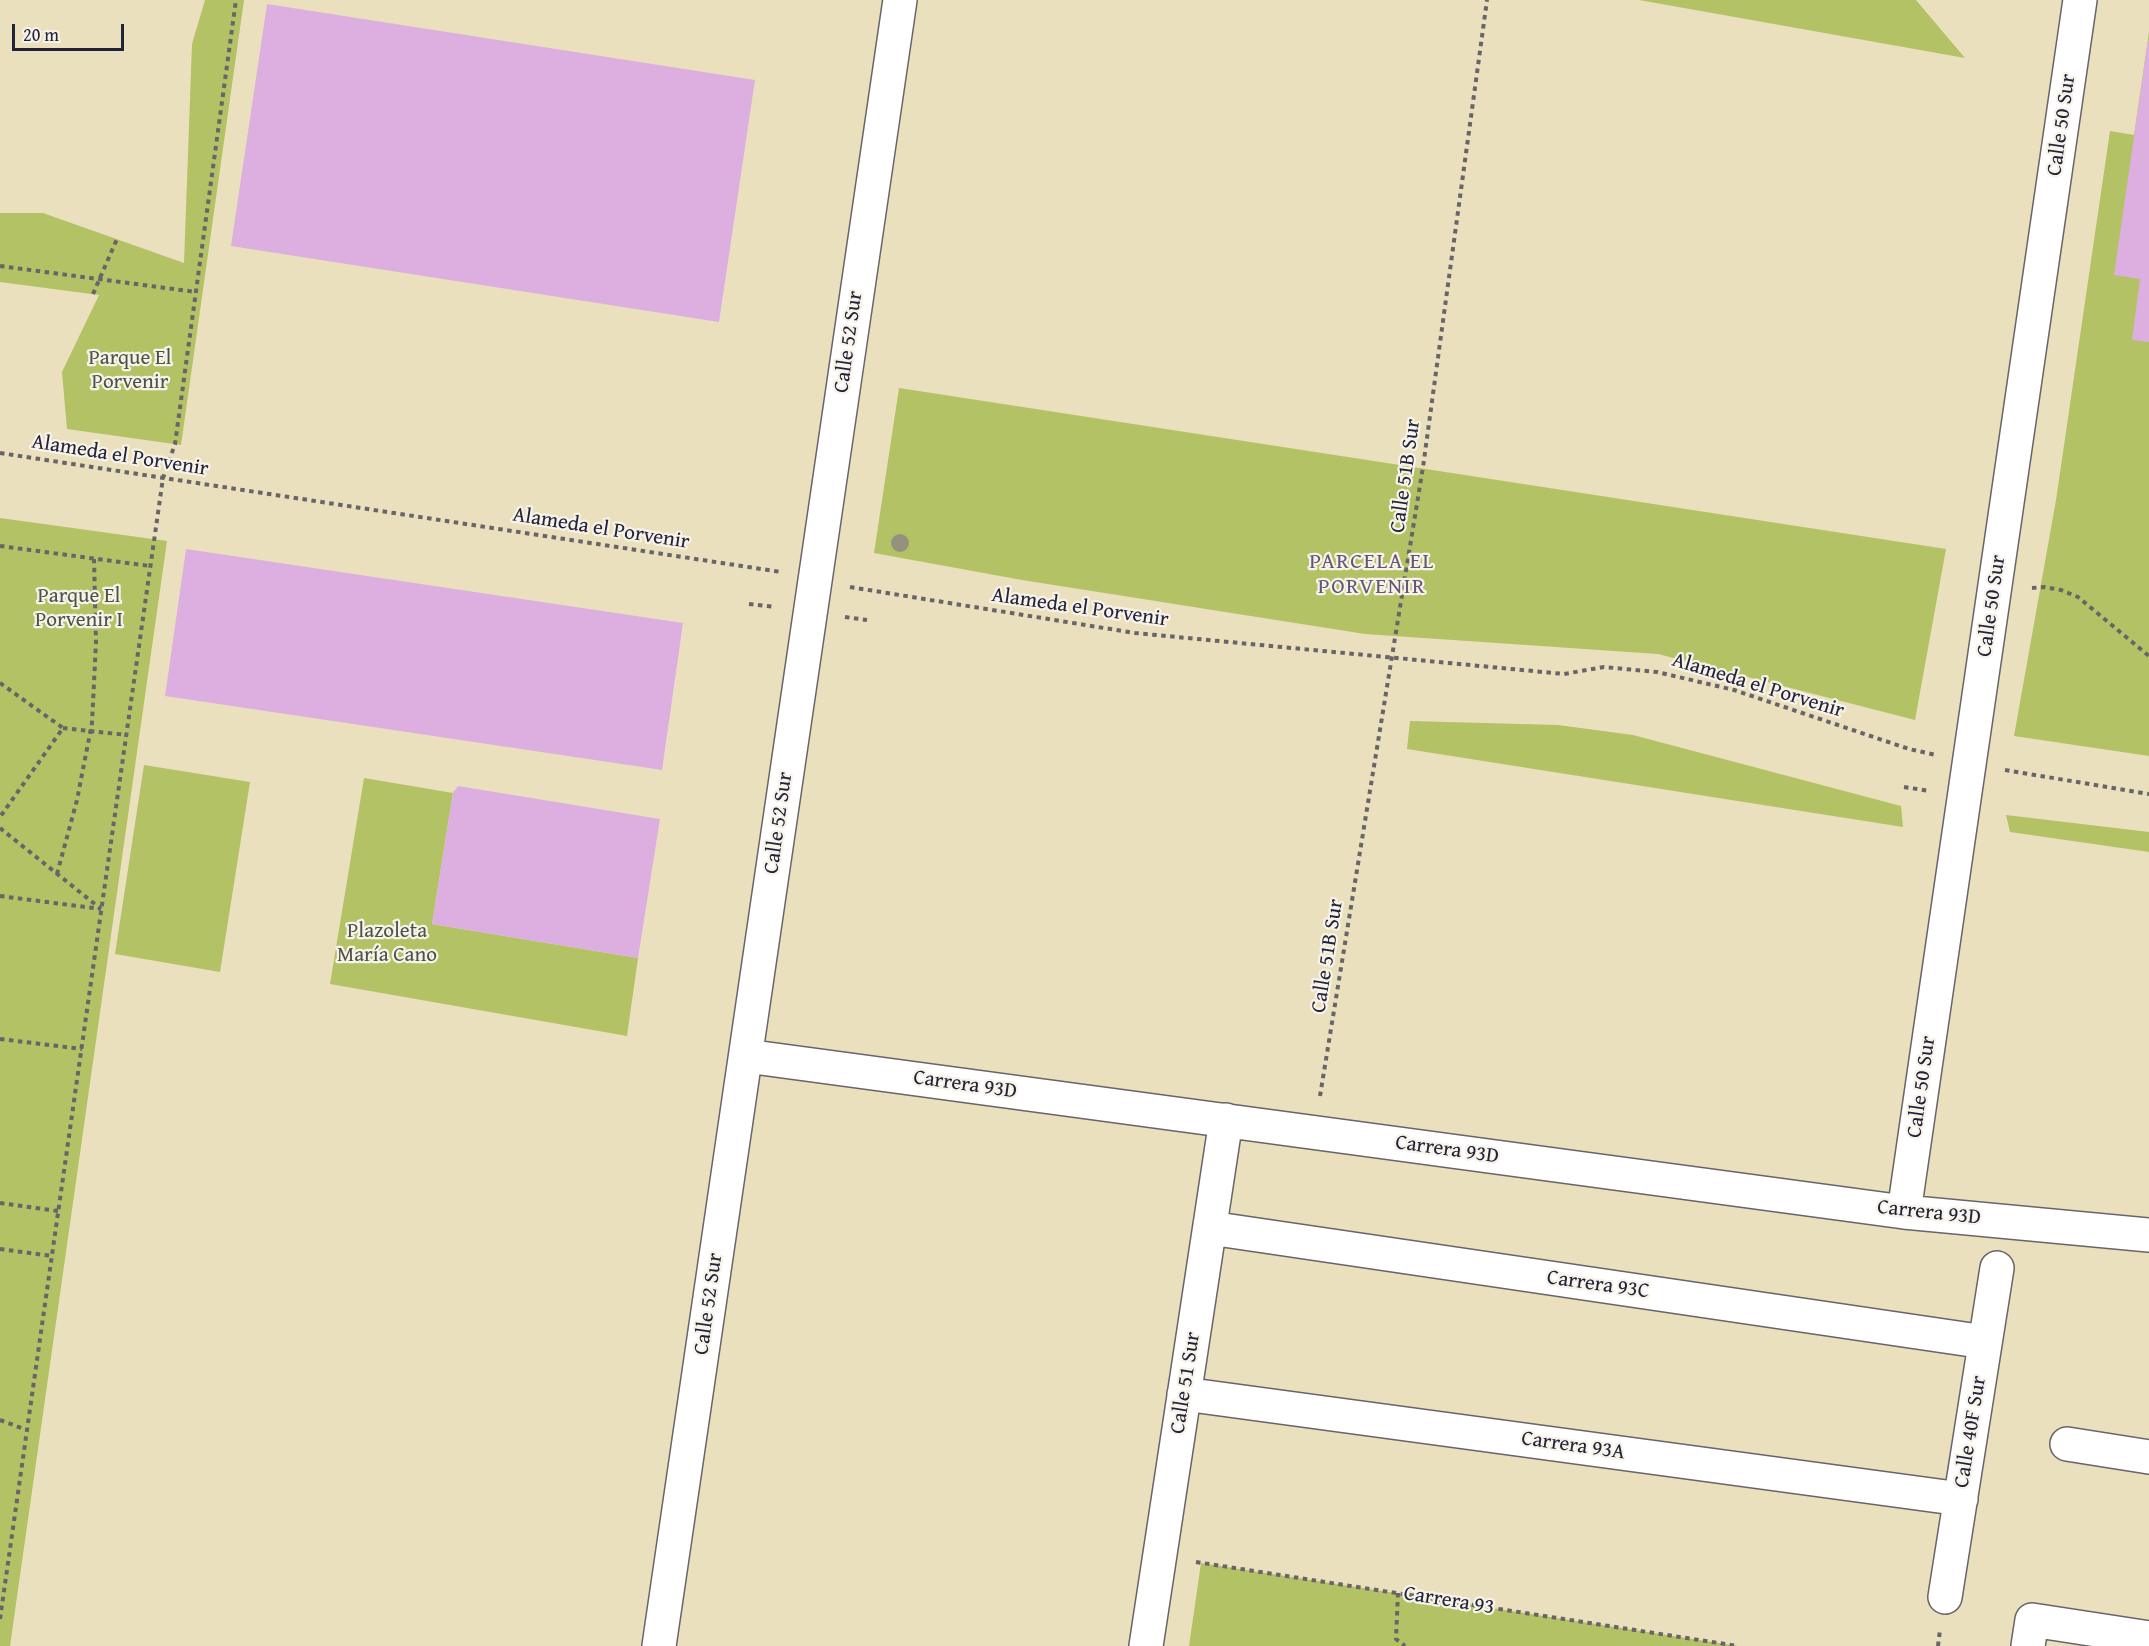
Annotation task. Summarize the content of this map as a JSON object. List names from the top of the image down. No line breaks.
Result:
{"streets":{"street":["Calle 50 Sur","Calle 52 Sur","Carrera 93D","Carrera 93C","Calle 51 Sur","Calle 40F Sur","Carrera 93A"],"path":["Alameda el Porvenir","Calle 51B Sur","Carrera 93"]},"crossings":[["Calle 50 Sur","Alameda el Porvenir"],["Calle 50 Sur","Carrera 93D"],["Calle 52 Sur","Alameda el Porvenir"],["Calle 52 Sur","Carrera 93D"],["Alameda el Porvenir","Calle 51B Sur"],["Calle 51B Sur","Carrera 93D"],["Carrera 93D","Calle 51 Sur"],["Carrera 93C","Calle 51 Sur"],["Carrera 93C","Calle 40F Sur"],["Calle 51 Sur","Carrera 93A"],["Calle 51 Sur","Carrera 93"],["Calle 40F Sur","Carrera 93A"]],"districts":["PARCELA EL PORVENIR"],"parks":["Parque El Porvenir","Parque El Porvenir I","Plazoleta María Cano"],"scale_bar":"20 m"}
